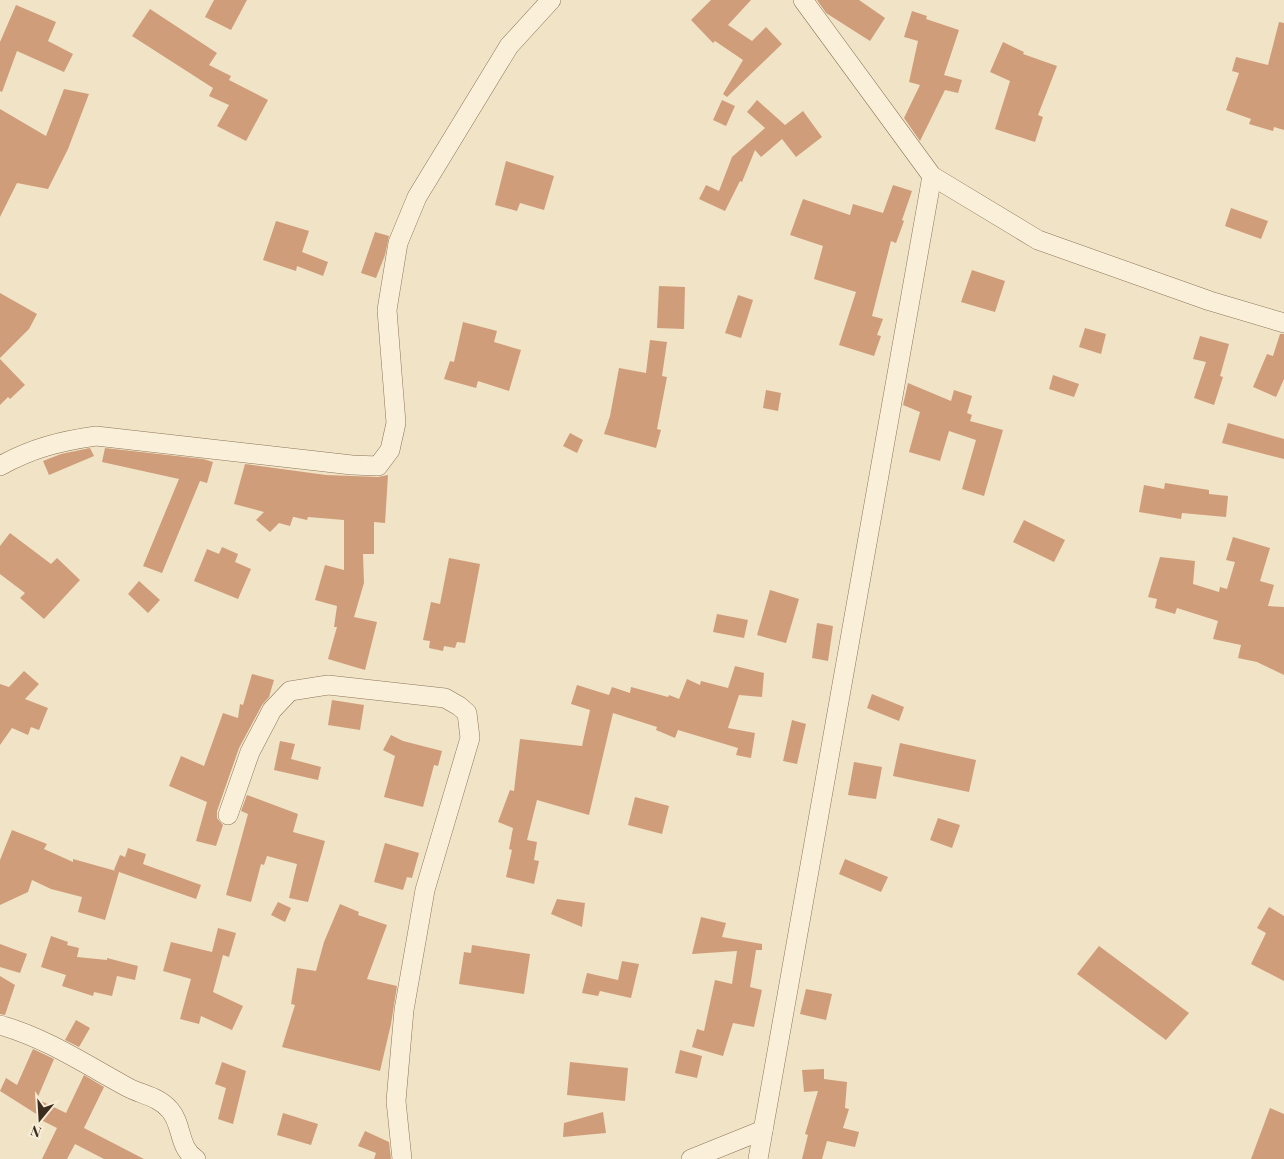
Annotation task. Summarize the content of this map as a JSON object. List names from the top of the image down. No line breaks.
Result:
{"north":"bottom"}
